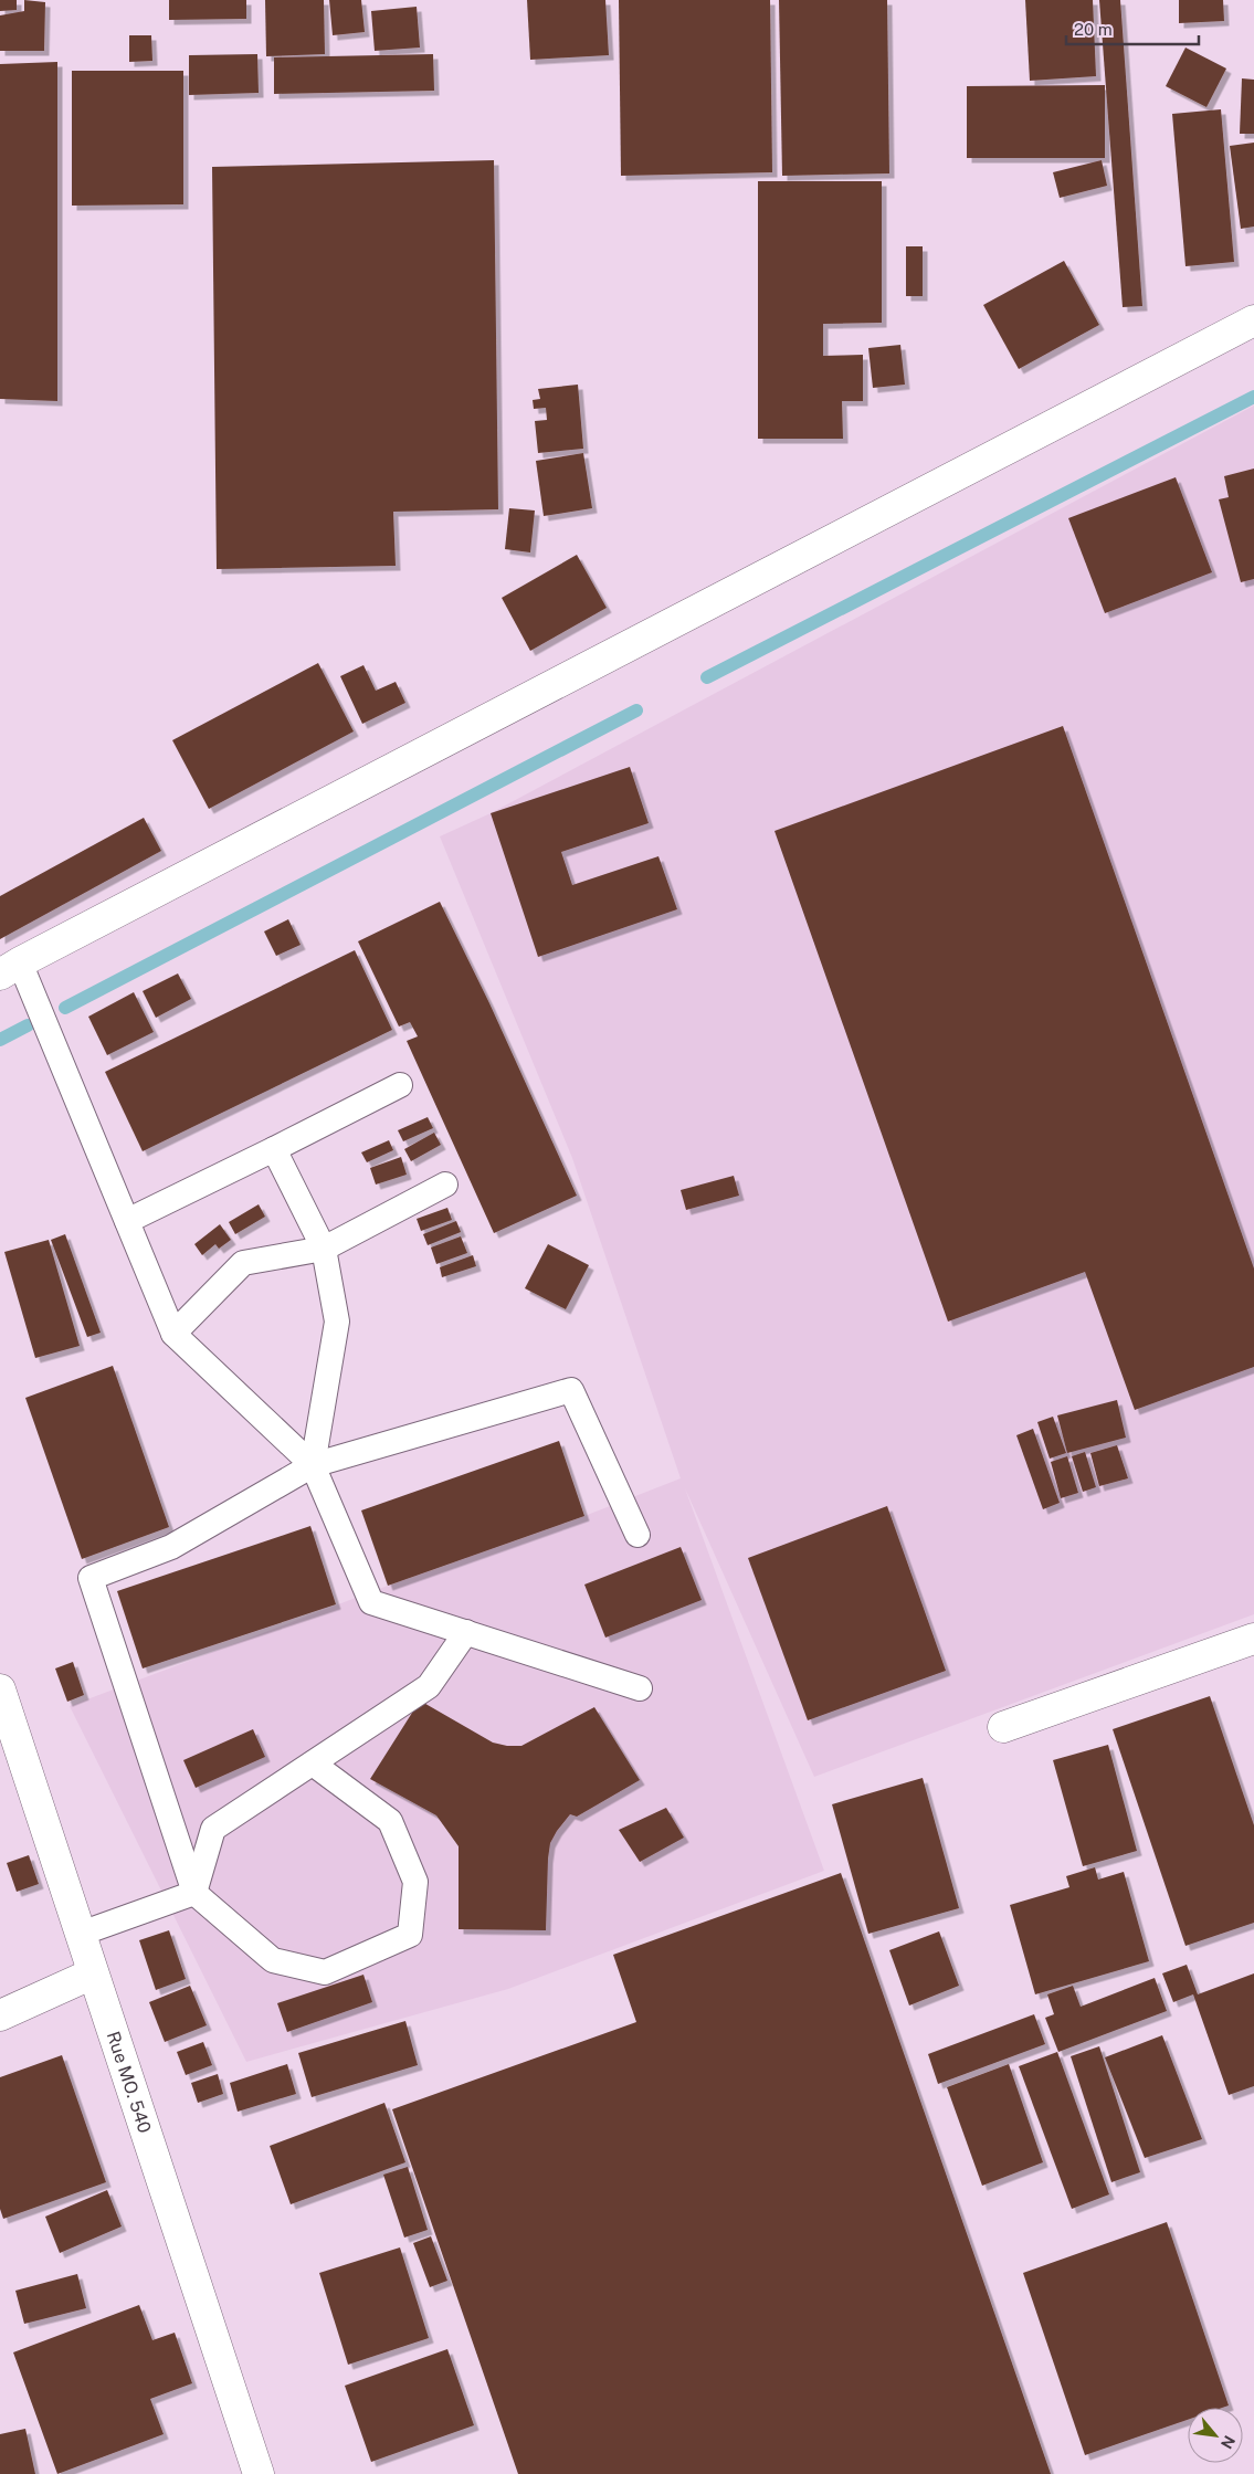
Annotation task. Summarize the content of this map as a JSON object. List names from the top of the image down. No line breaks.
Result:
{"streets":{"street":["Rue MO. 540"]},"scale_bar":"20 m","north":"bottom right"}
